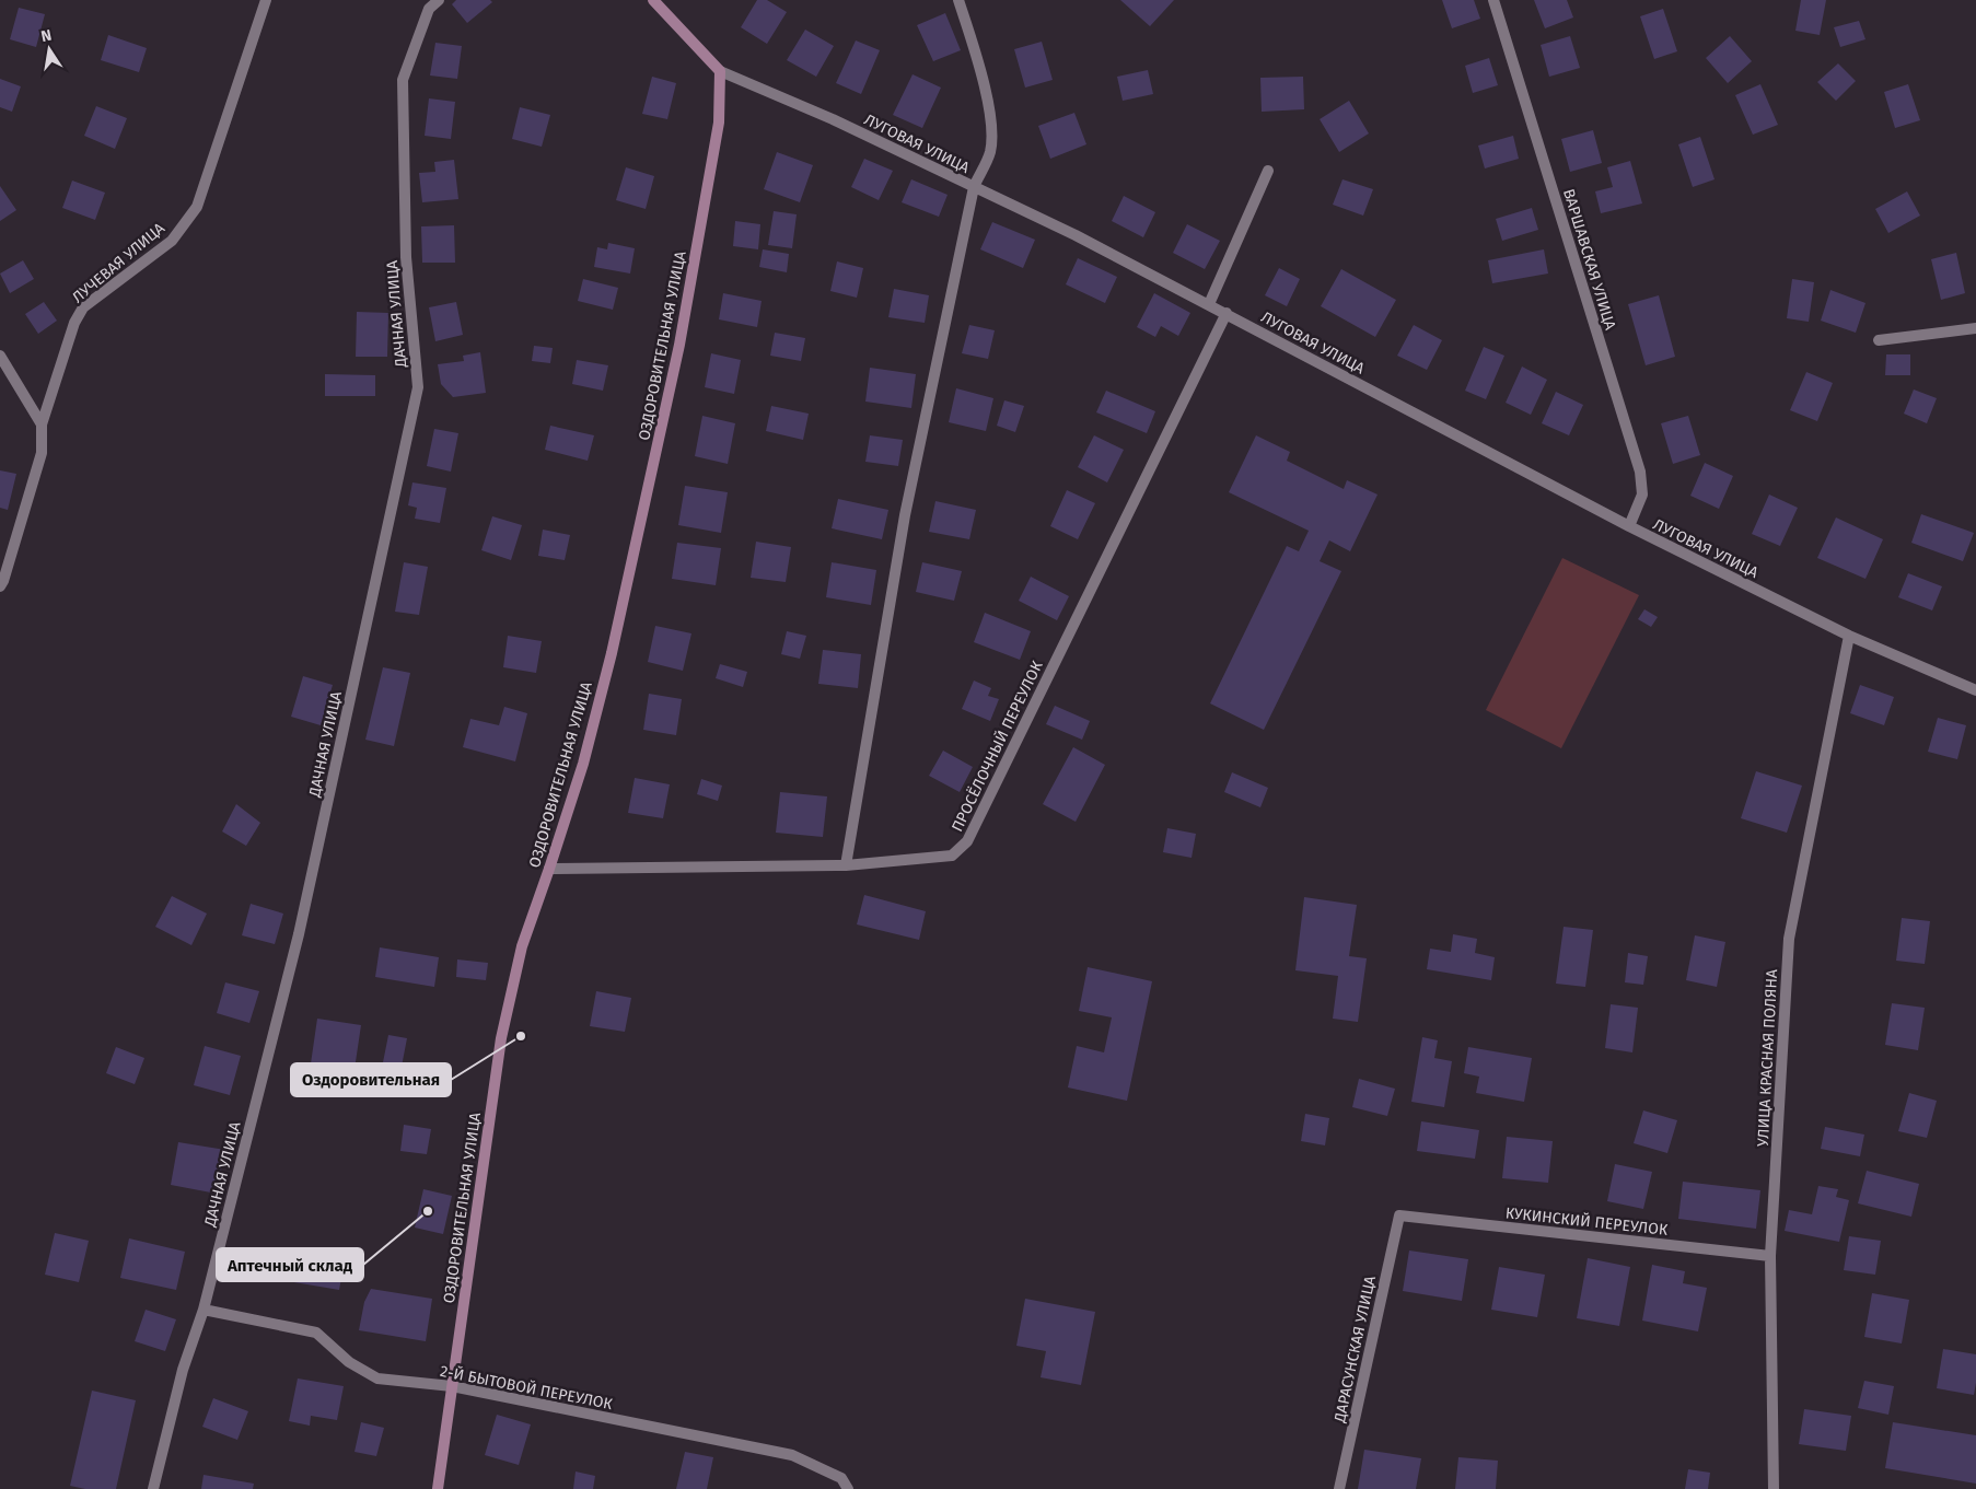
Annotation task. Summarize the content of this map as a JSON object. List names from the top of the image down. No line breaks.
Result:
{"streets":{"street":["ЛУГОВАЯ УЛИЦА","ВАРШАВСКАЯ УЛИЦА","ЛУЧЕВАЯ УЛИЦА","ДАЧНАЯ УЛИЦА","ОЗДОРОВИТЕЛЬНАЯ УЛИЦА","ПРОСЁЛОЧНЫЙ ПЕРЕУЛОК","УЛИЦА КРАСНАЯ ПОЛЯНА","КУКИНСКИЙ ПЕРЕУЛОК","ДАРАСУНСКАЯ УЛИЦА","2-Й БЫТОВОЙ ПЕРЕУЛОК"]},"crossings":[["ЛУГОВАЯ УЛИЦА","ВАРШАВСКАЯ УЛИЦА"],["ЛУГОВАЯ УЛИЦА","ОЗДОРОВИТЕЛЬНАЯ УЛИЦА"],["ЛУГОВАЯ УЛИЦА","ПРОСЁЛОЧНЫЙ ПЕРЕУЛОК"],["ЛУГОВАЯ УЛИЦА","УЛИЦА КРАСНАЯ ПОЛЯНА"],["ДАЧНАЯ УЛИЦА","2-Й БЫТОВОЙ ПЕРЕУЛОК"],["ОЗДОРОВИТЕЛЬНАЯ УЛИЦА","ПРОСЁЛОЧНЫЙ ПЕРЕУЛОК"],["ОЗДОРОВИТЕЛЬНАЯ УЛИЦА","2-Й БЫТОВОЙ ПЕРЕУЛОК"],["УЛИЦА КРАСНАЯ ПОЛЯНА","КУКИНСКИЙ ПЕРЕУЛОК"],["КУКИНСКИЙ ПЕРЕУЛОК","ДАРАСУНСКАЯ УЛИЦА"]],"places":["Оздоровительная","Аптечный склад"],"north":"top"}
